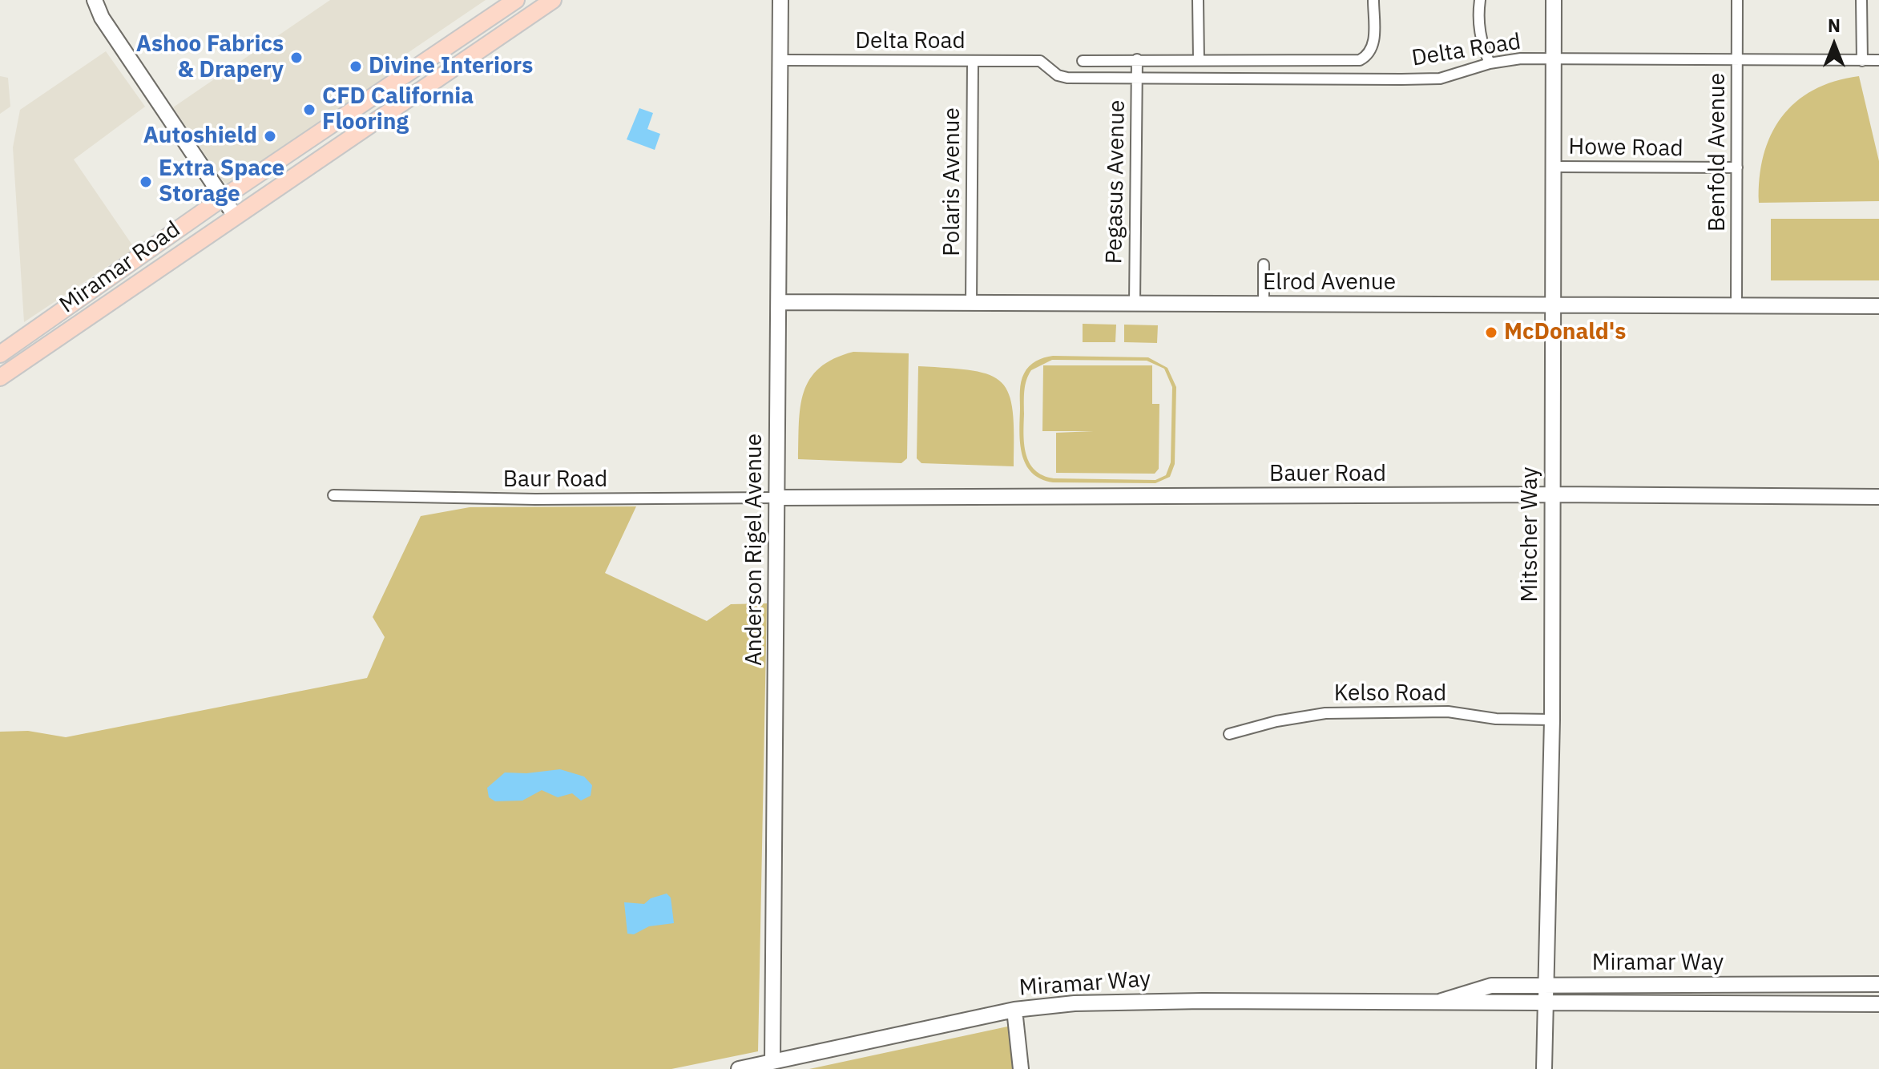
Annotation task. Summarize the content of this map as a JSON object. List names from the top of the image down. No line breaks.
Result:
{"streets":{"main road":["Miramar Road"],"street":["Delta Road","Howe Road","Benfold Avenue","Polaris Avenue","Pegasus Avenue","Elrod Avenue","Bauer Road","Baur Road","Mitscher Way","Anderson Rigel Avenue","Kelso Road","Miramar Way"]},"crossings":[["Delta Road","Benfold Avenue"],["Delta Road","Polaris Avenue"],["Delta Road","Pegasus Avenue"],["Delta Road","Mitscher Way"],["Delta Road","Anderson Rigel Avenue"],["Howe Road","Benfold Avenue"],["Howe Road","Mitscher Way"],["Benfold Avenue","Elrod Avenue"],["Polaris Avenue","Elrod Avenue"],["Pegasus Avenue","Elrod Avenue"],["Elrod Avenue","Mitscher Way"],["Elrod Avenue","Anderson Rigel Avenue"],["Bauer Road","Baur Road"],["Bauer Road","Mitscher Way"],["Bauer Road","Anderson Rigel Avenue"],["Baur Road","Anderson Rigel Avenue"],["Mitscher Way","Kelso Road"],["Mitscher Way","Miramar Way"],["Anderson Rigel Avenue","Miramar Way"]],"places":["Ashoo Fabrics & Drapery","Divine Interiors","CFD California Flooring","Autoshield","Extra Space Storage","McDonald's"],"north":"top"}
